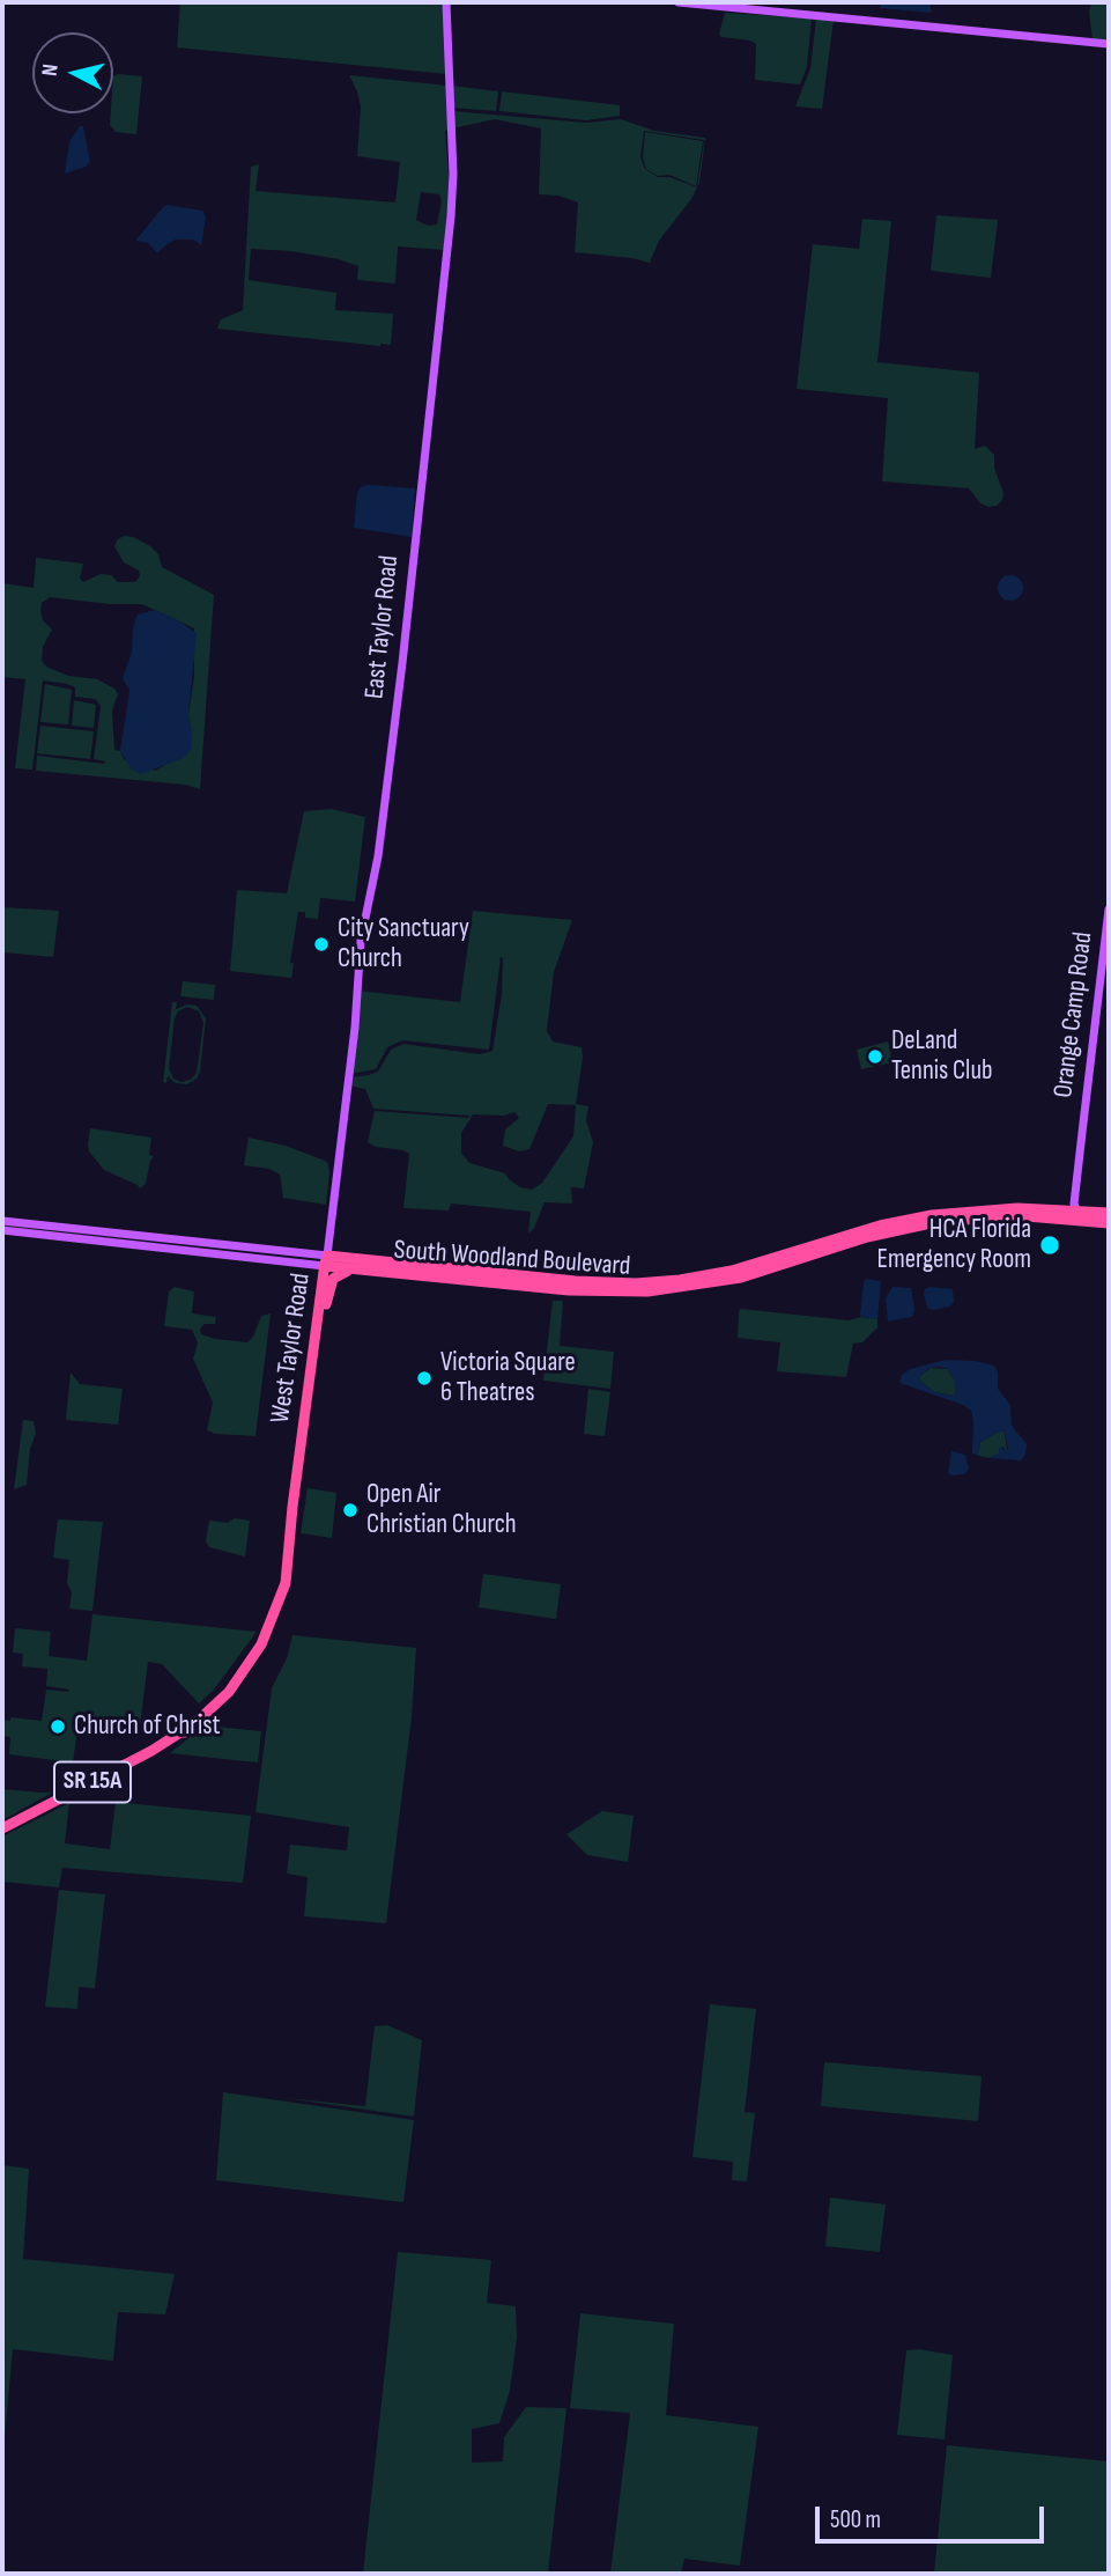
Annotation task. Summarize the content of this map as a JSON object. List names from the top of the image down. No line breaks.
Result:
{"streets":{"highway":["South Woodland Boulevard","West Taylor Road","SR 15A"],"main road":["East Taylor Road","Orange Camp Road"]},"crossings":[["East Taylor Road","South Woodland Boulevard"],["East Taylor Road","West Taylor Road"],["Orange Camp Road","South Woodland Boulevard"],["South Woodland Boulevard","West Taylor Road"],["West Taylor Road","SR 15A"]],"places":["City Sanctuary Church","DeLand Tennis Club","HCA Florida Emergency Room","Victoria Square 6 Theatres","Open Air Christian Church","Church of Christ"],"scale_bar":"500 m","north":"left"}
